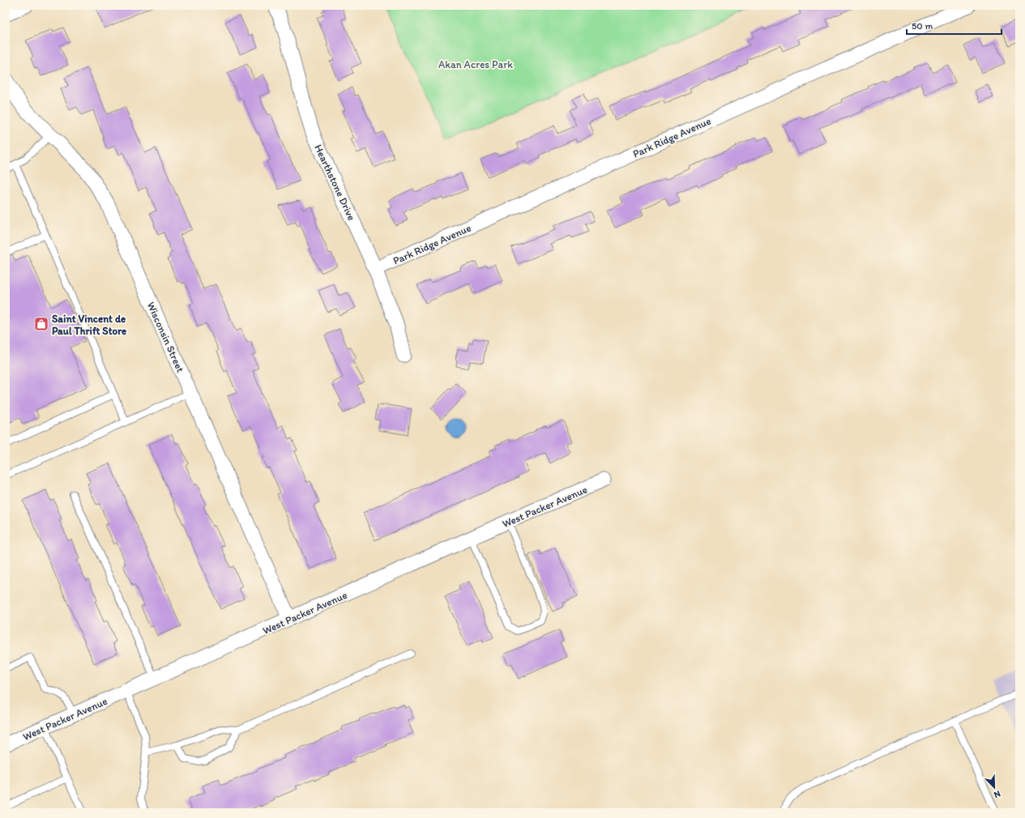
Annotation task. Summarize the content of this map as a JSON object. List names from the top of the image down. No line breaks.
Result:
{"streets":{"street":["Park Ridge Avenue","Hearthstone Drive","Wisconsin Street","West Packer Avenue"]},"crossings":[["Park Ridge Avenue","Hearthstone Drive"],["Wisconsin Street","West Packer Avenue"]],"parks":["Akan Acres Park"],"places":{"shop":["Saint Vincent de Paul Thrift Store"]},"scale_bar":"50 m","north":"bottom right"}
